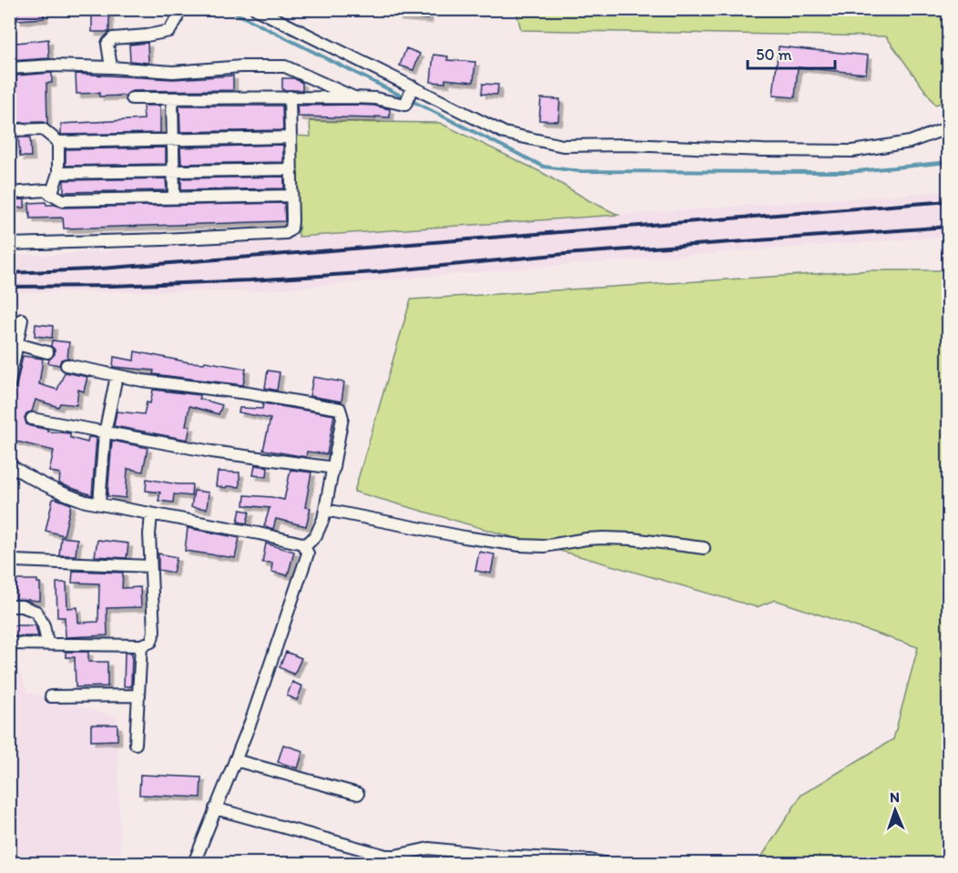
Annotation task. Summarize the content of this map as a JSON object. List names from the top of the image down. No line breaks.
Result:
{"scale_bar":"50 m","north":"top"}
